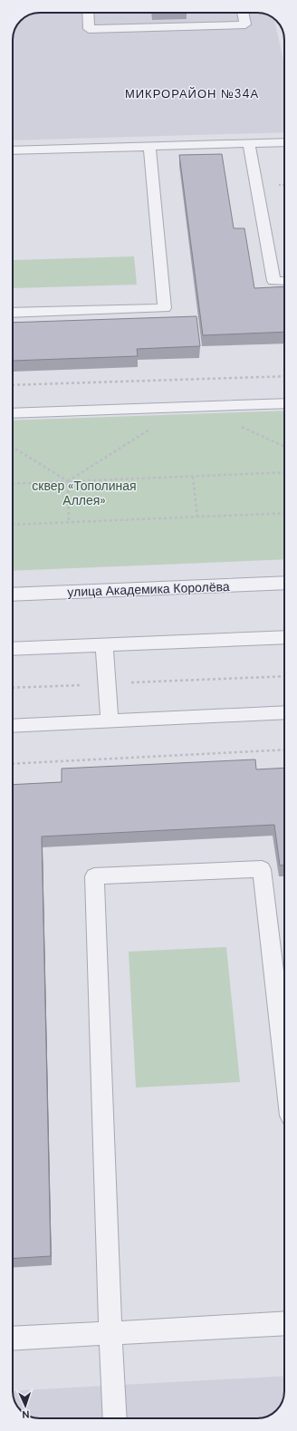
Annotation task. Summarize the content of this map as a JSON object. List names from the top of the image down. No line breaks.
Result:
{"streets":{"street":["улица Академика Королёва"]},"districts":["МИКРОРАЙОН №34А"],"parks":["сквер «Тополиная Аллея»"],"north":"bottom"}
